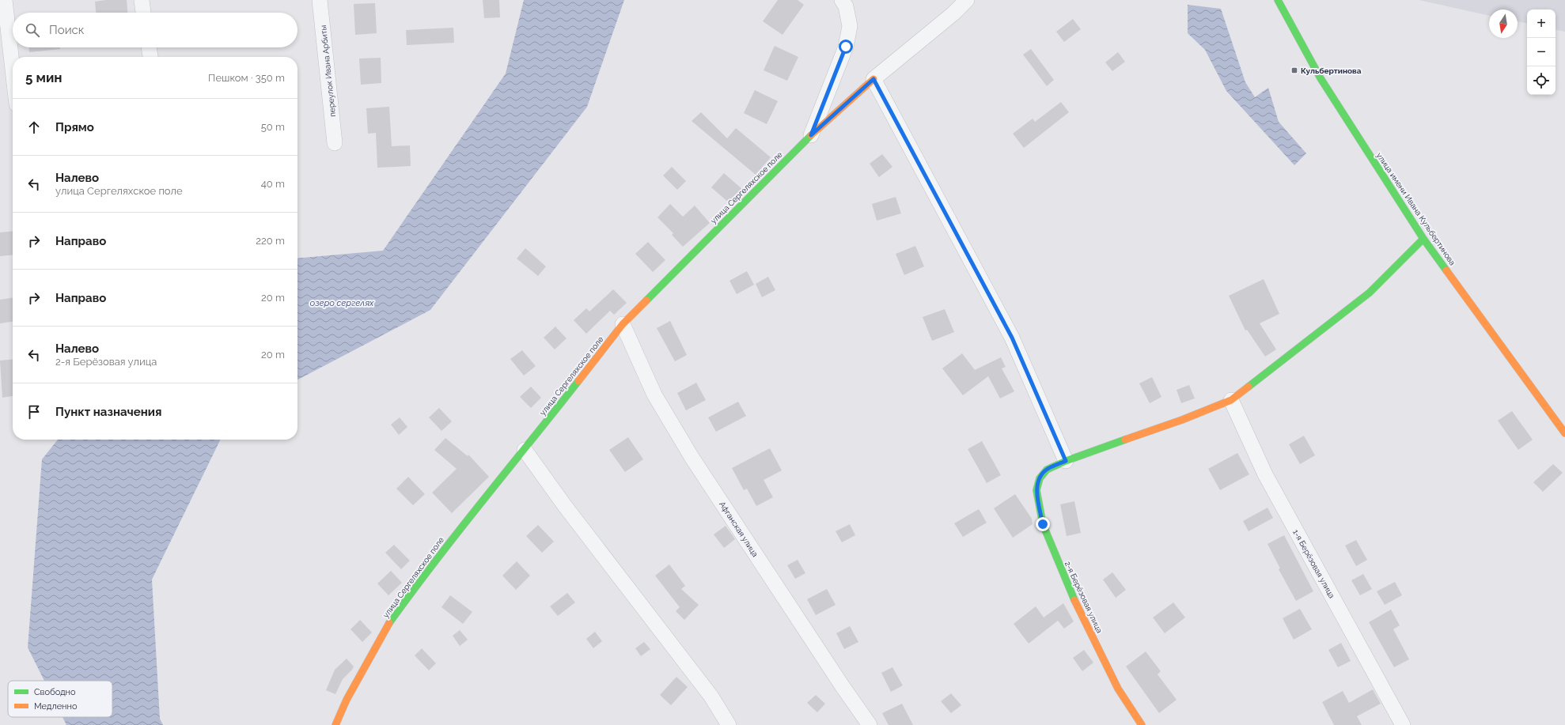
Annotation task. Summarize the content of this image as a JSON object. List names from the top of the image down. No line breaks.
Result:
{"streets":{"street":["переулок Ивана Арбиты","улица Сергеляхское поле","улица имени Ивана Кульбертинова","Афганская улица","1-я Берёзовая улица","2-я Берёзовая улица"]},"crossings":[["улица Сергеляхское поле","Афганская улица"]],"water":["озеро сергелях"],"places":{"transit":["Кульбертинова"]},"legend":["Свободно","Медленно"],"north":"bottom","page":{"map_buttons":["+","−"],"search":"Поиск","heading":["5 мин","Пешком · 350 m"],"list":[["Прямо","50 m"],["Налево","улица Сергеляхское поле","40 m"],["Направо","220 m"],["Направо","20 m"],["Налево","2-я Берёзовая улица","20 m"],"Пункт назначения"]}}
